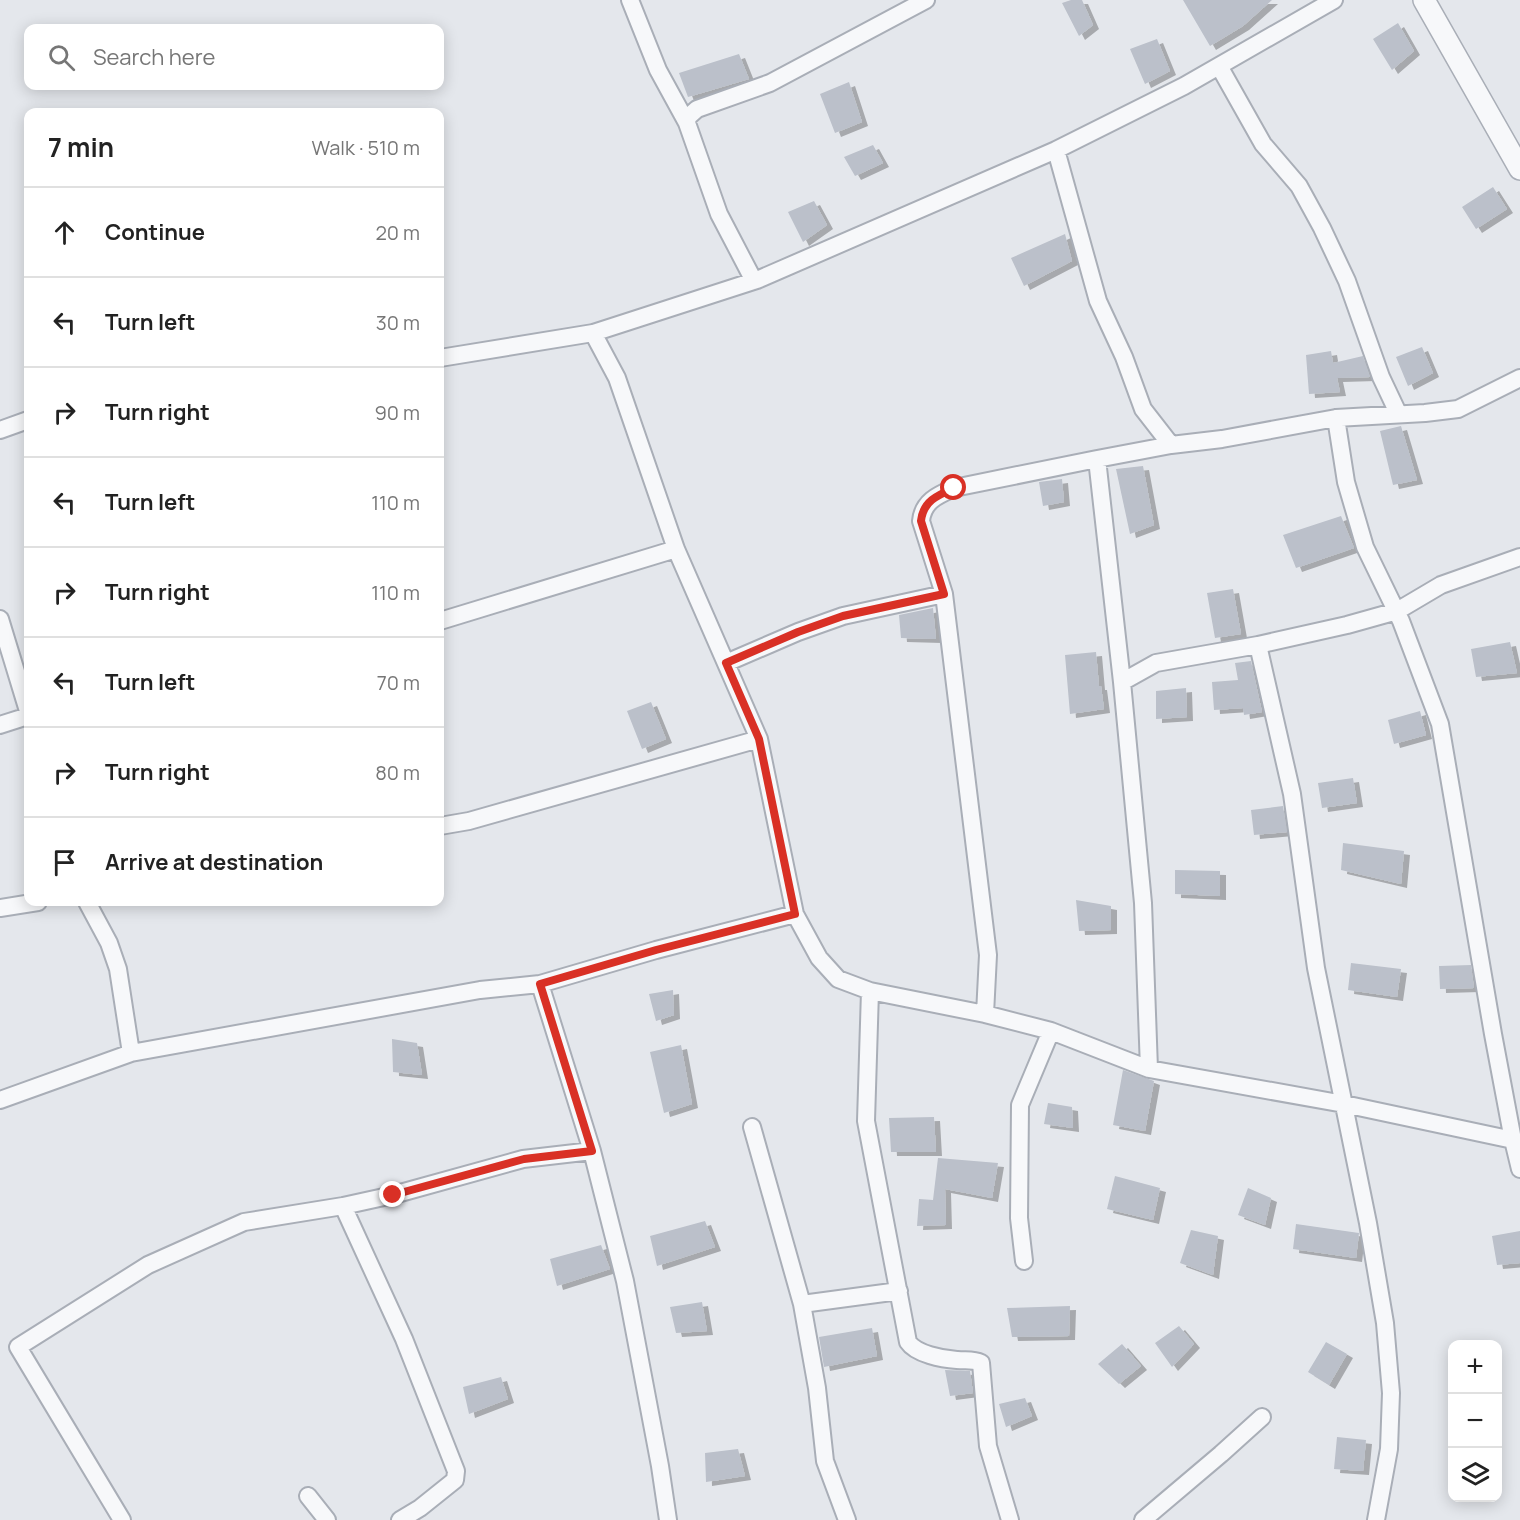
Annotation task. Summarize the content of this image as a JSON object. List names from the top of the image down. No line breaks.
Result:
{"page":{"search":"Search here","heading":["7 min","Walk · 510 m"],"list":[["Continue","20 m"],["Turn left","30 m"],["Turn right","90 m"],["Turn left","110 m"],["Turn right","110 m"],["Turn left","70 m"],["Turn right","80 m"],"Arrive at destination"],"map_buttons":["+","−"]}}
